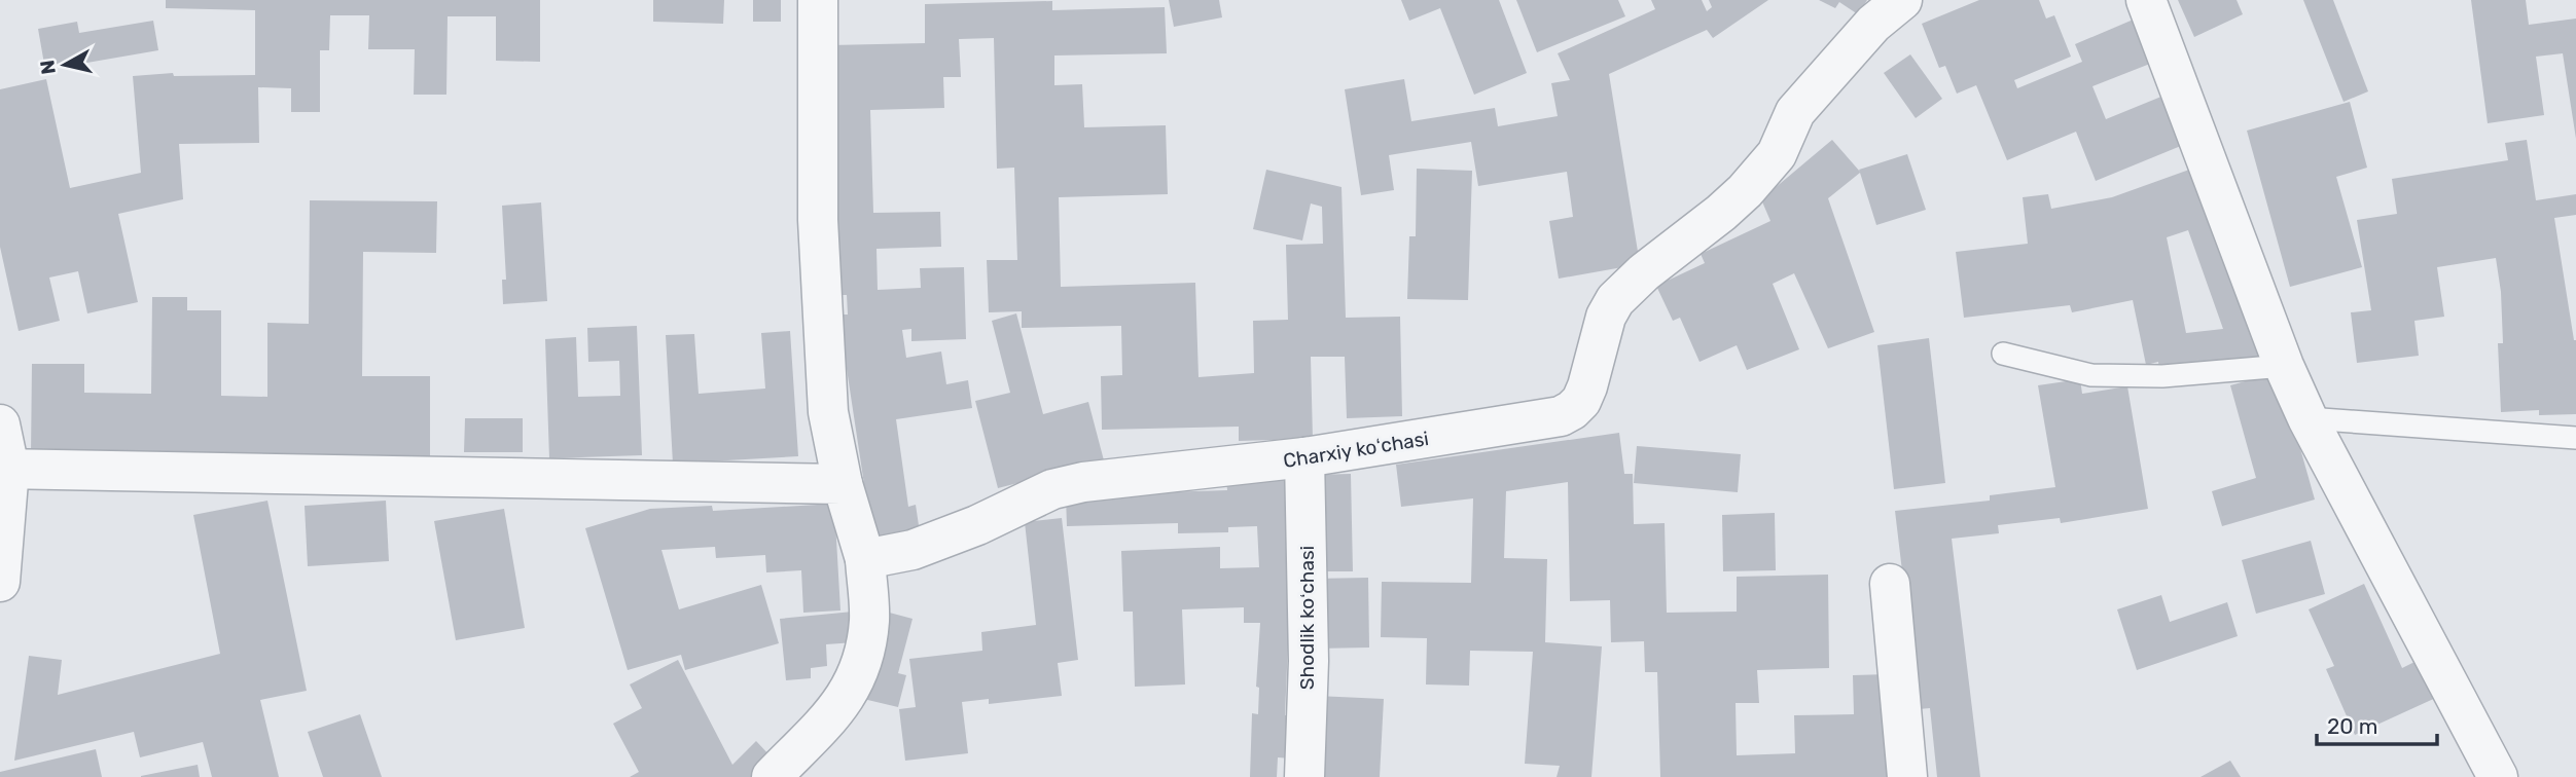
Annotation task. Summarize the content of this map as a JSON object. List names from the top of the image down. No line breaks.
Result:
{"streets":{"street":["Charxiy koʻchasi","Shodlik koʻchasi"]},"crossings":[["Charxiy koʻchasi","Shodlik koʻchasi"]],"scale_bar":"20 m","north":"left"}
